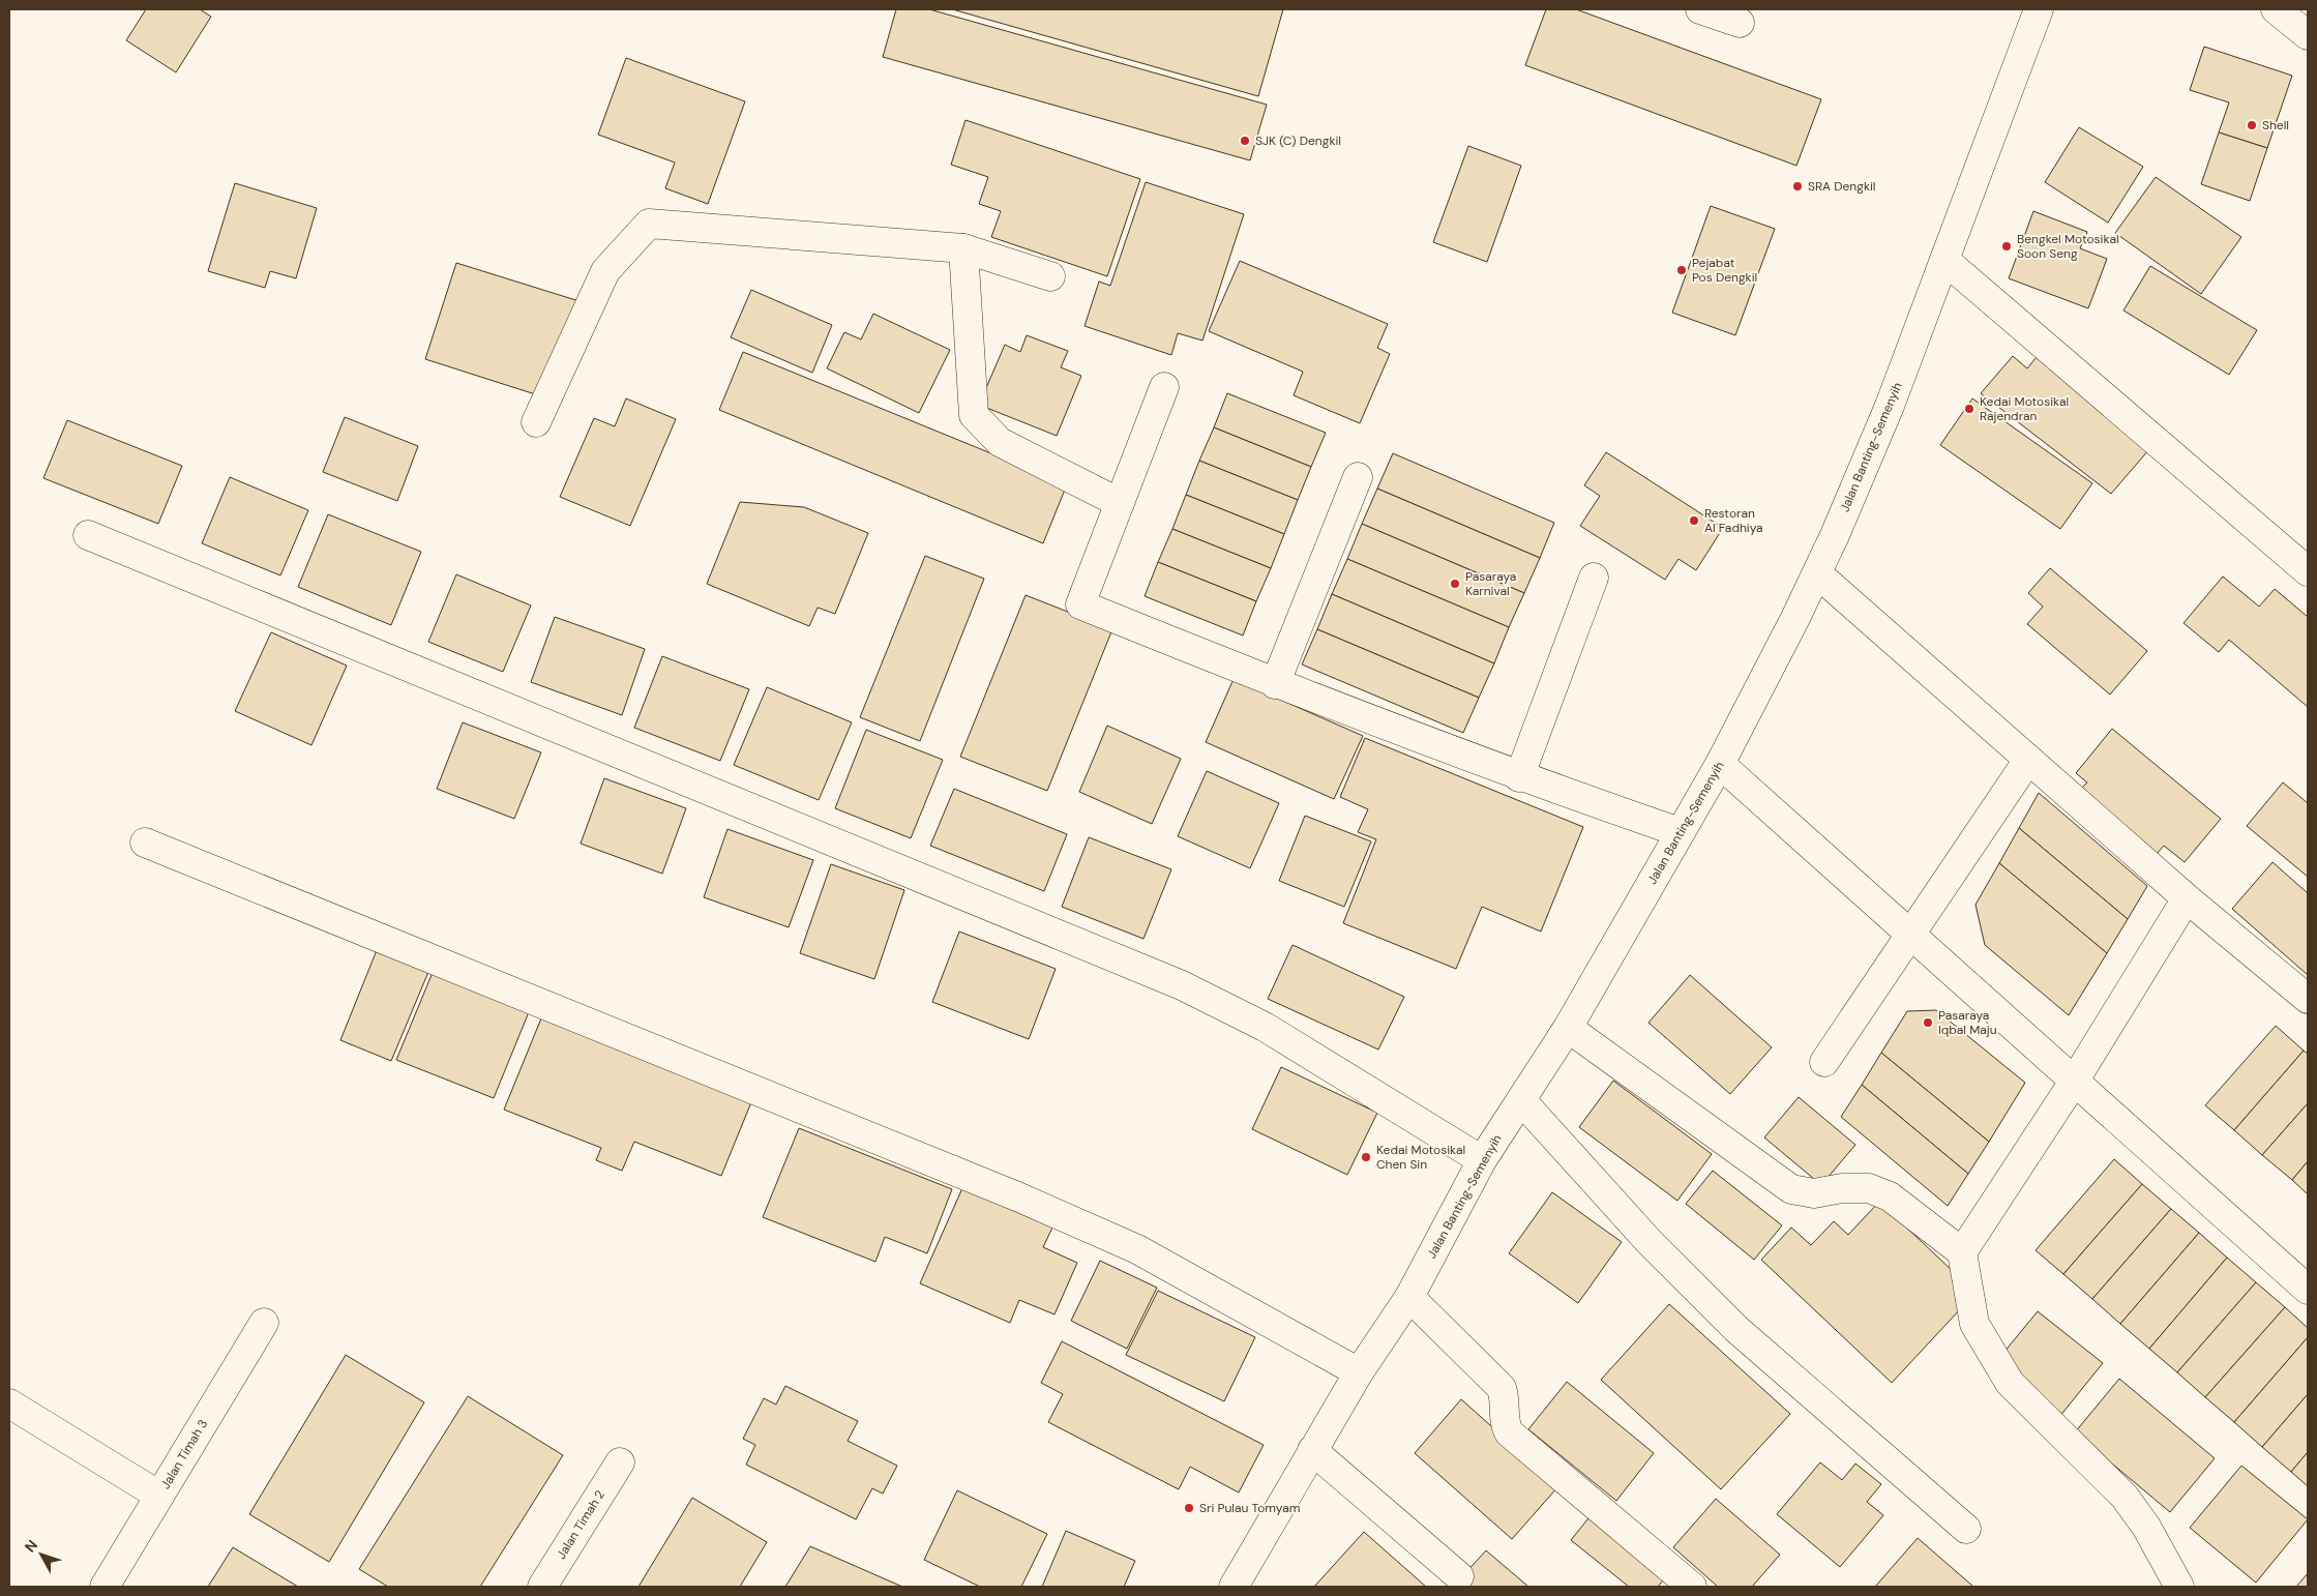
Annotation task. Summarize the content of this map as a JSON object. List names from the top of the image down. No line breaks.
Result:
{"streets":{"street":["Jalan Banting-Semenyih","Jalan Timah 3","Jalan Timah 2"]},"places":["Shell","SJK (C) Dengkil","SRA Dengkil","Bengkel Motosikal Soon Seng","Pejabat Pos Dengkil","Kedai Motosikal Rajendran","Restoran Al Fadhiya","Pasaraya Karnival","Pasaraya Iqbal Maju","Kedai Motosikal Chen Sin","Sri Pulau Tomyam"],"north":"top left"}
